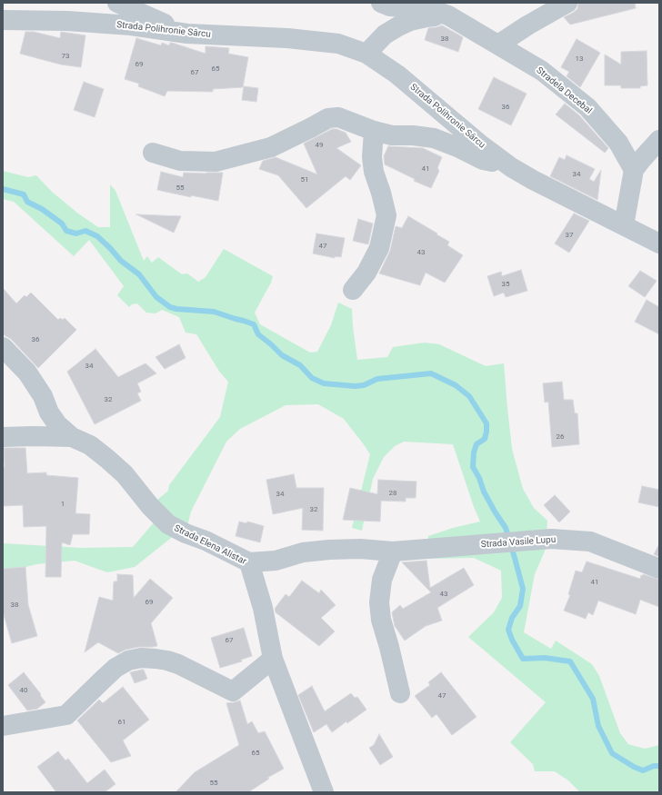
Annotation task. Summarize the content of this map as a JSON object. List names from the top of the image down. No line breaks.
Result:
{"streets":{"street":["Strada Polihronie Sârcu","Stradela Decebal","Strada Vasile Lupu","Strada Elena Alistar"]},"crossings":[["Strada Vasile Lupu","Strada Elena Alistar"]],"house_numbers":["38","73","13","69","65","67","36","49","41","34","51","55","37","47","43","35","36","34","32","26","28","34","1","32","41","43","69","38","67","40","47","61","65","55"]}
